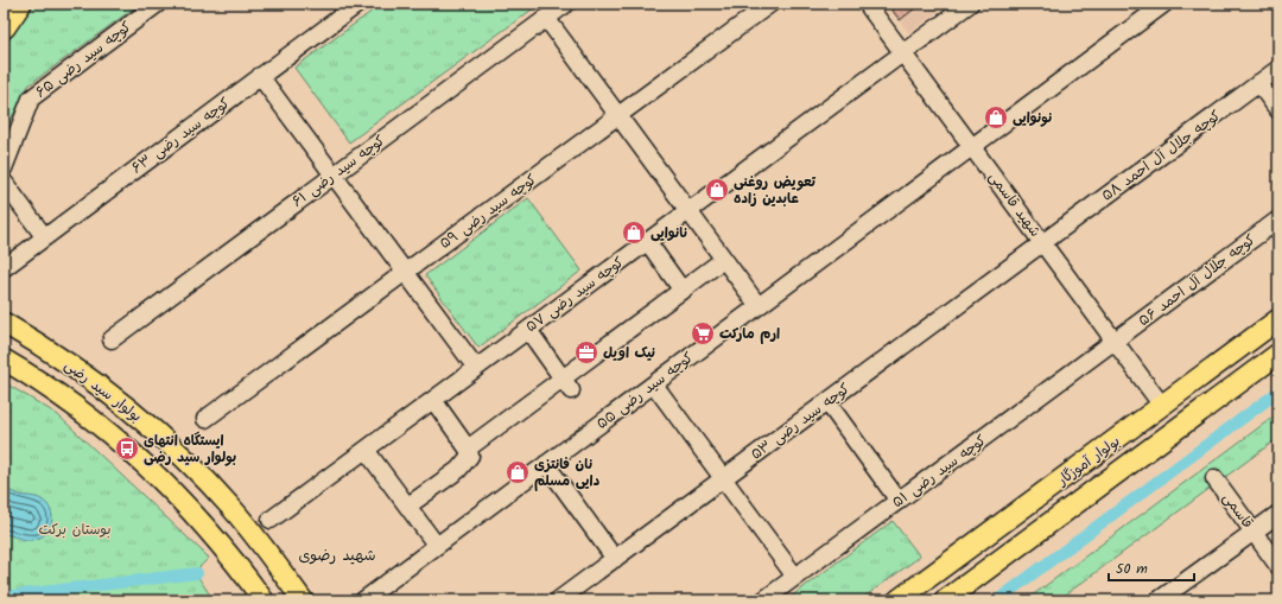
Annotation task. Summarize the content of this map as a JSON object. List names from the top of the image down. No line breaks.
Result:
{"streets":{"main road":["بولوار سید رضی","بولوار آموزگار"],"street":["کوچه سید رضی ۶۵","کوچه سید رضی ۶۳","کوچه جلال آل احمد ۵۸","کوچه سید رضی ۶۱","شهید قاسمی","کوچه سید رضی ۵۹","کوچه جلال آل احمد ۵۶","کوچه سید رضی ۵۷","کوچه سید رضی ۵۵","کوچه سید رضی ۵۳","کوچه سید رضی ۵۱","قاسمی"]},"crossings":[["کوچه جلال آل احمد ۵۸","شهید قاسمی"],["کوچه جلال آل احمد ۵۸","کوچه سید رضی ۵۳"],["شهید قاسمی","کوچه جلال آل احمد ۵۶"],["شهید قاسمی","کوچه سید رضی ۵۷"],["شهید قاسمی","کوچه سید رضی ۵۵"],["شهید قاسمی","کوچه سید رضی ۵۳"],["شهید قاسمی","بولوار آموزگار"],["شهید قاسمی","کوچه سید رضی ۵۱"],["کوچه جلال آل احمد ۵۶","کوچه سید رضی ۵۱"]],"districts":["شهید رضوی"],"parks":["بوستان برکت"],"places":{"shop":["نونوایی","تعویض روغنی عابدین زاده","نانوایی","نان فانتزی دایی مسلم"],"supermarket":["ارم مارکت"],"office":["نیک اویل"],"bus stop":["ایستگاه انتهای بولوار سید رضی"]},"scale_bar":"50 m"}
